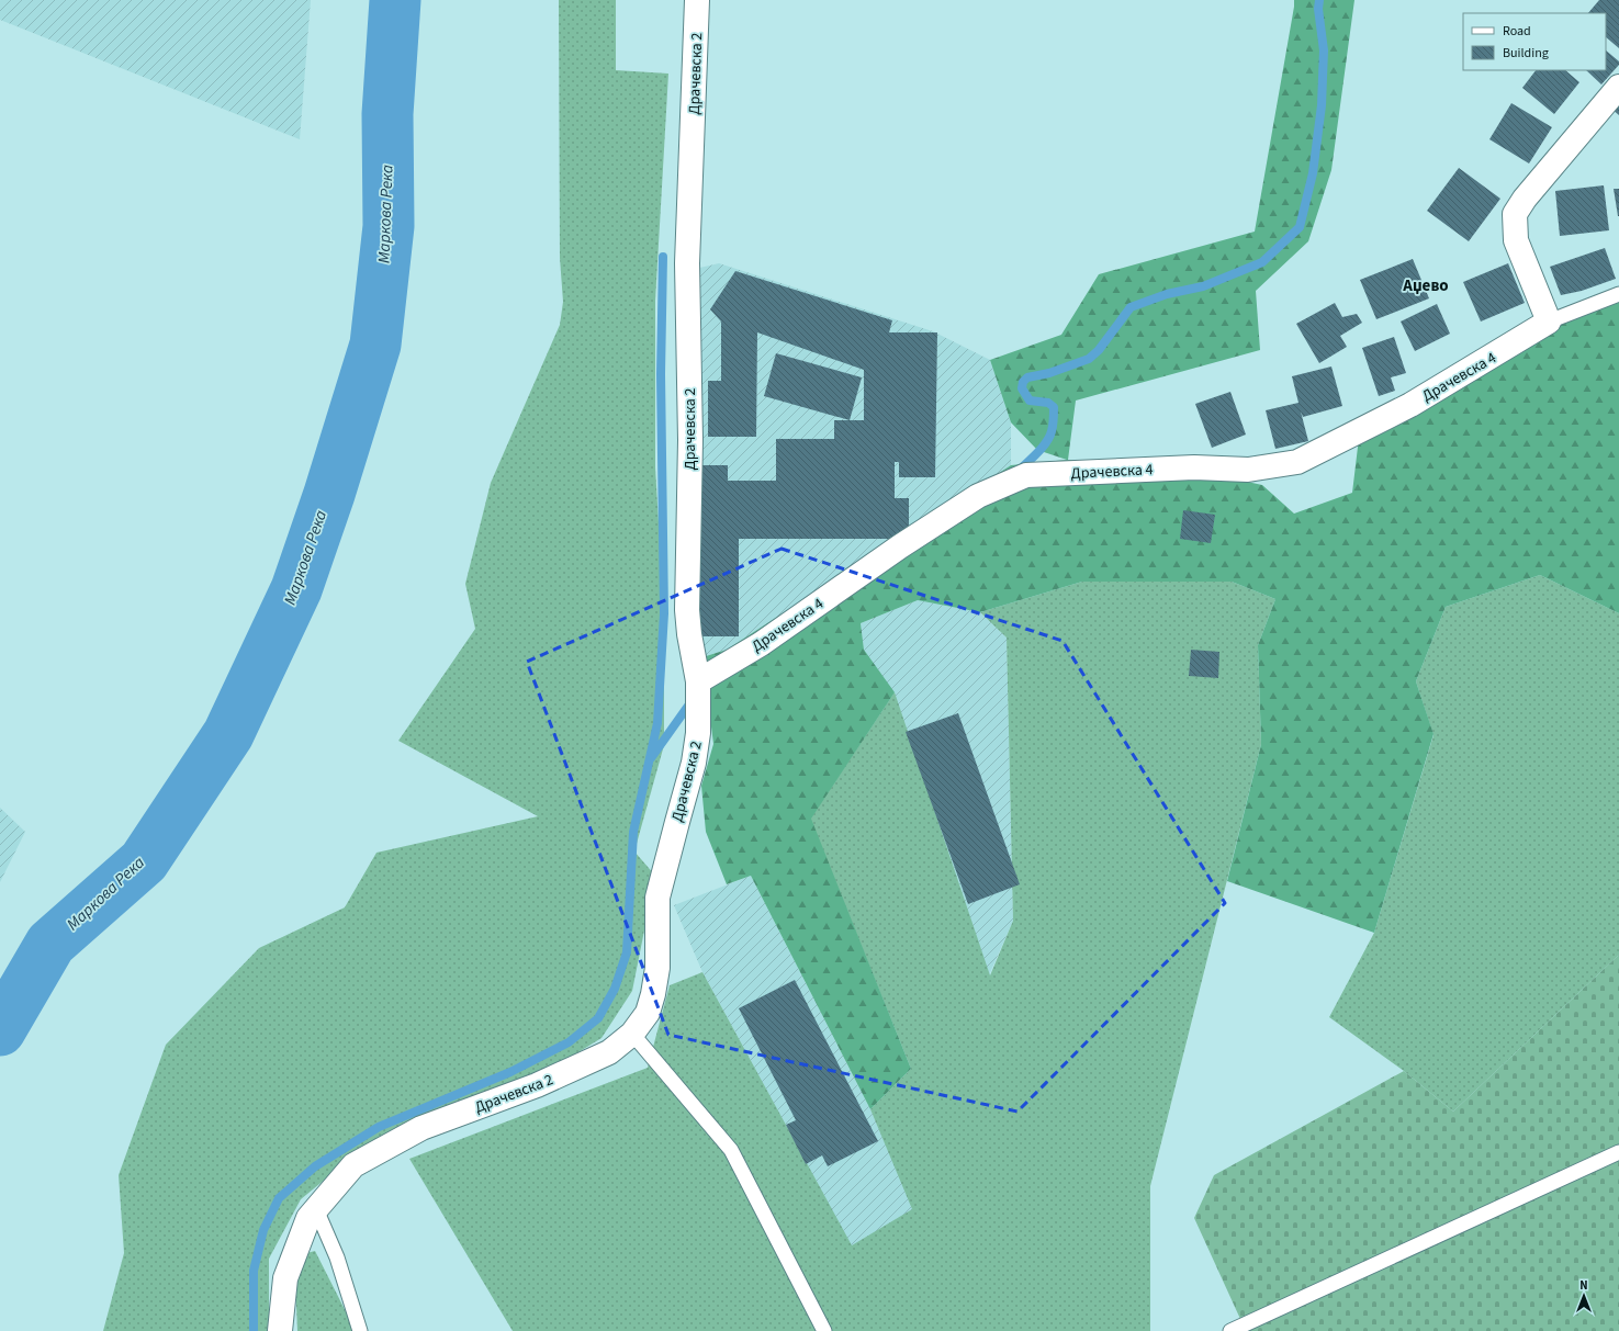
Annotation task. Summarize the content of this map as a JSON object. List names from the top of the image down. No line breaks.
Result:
{"streets":{"street":["Драчевска 2","Драчевска 4"]},"crossings":[["Драчевска 2","Драчевска 4"]],"districts":["Аџево"],"water":["Маркова Река"],"legend":["Road","Building"],"north":"top"}
